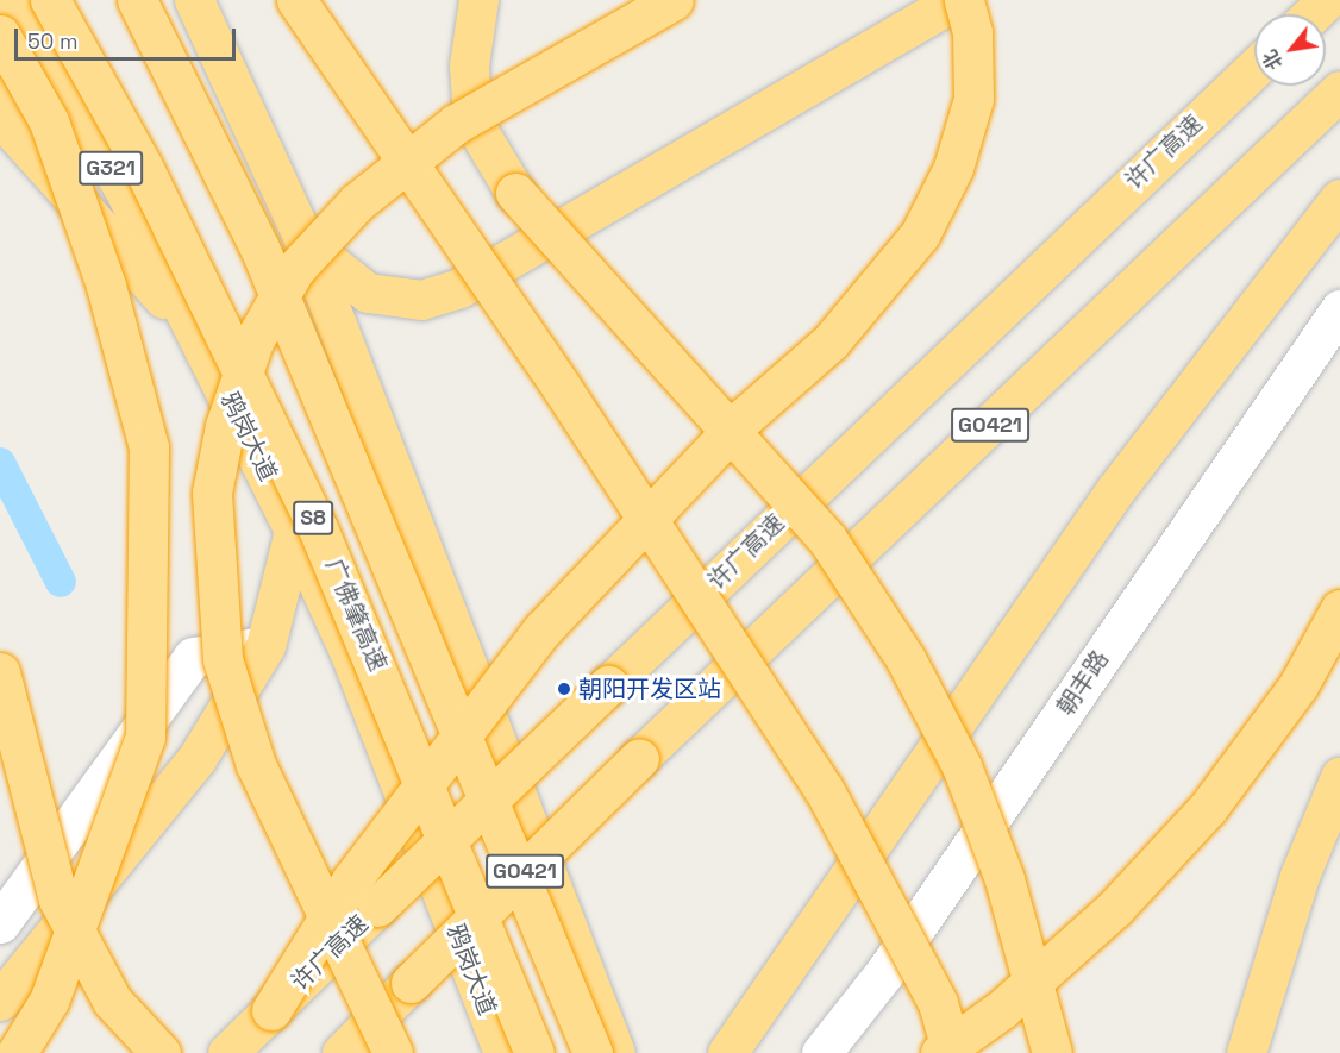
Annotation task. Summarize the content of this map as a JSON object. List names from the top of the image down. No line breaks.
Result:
{"streets":{"highway":["许广高速","G321","G0421","鸦岗大道","S8","广佛肇高速"],"street":["朝丰路"]},"places":["朝阳开发区站"],"scale_bar":"50 m","north":"bottom left"}
